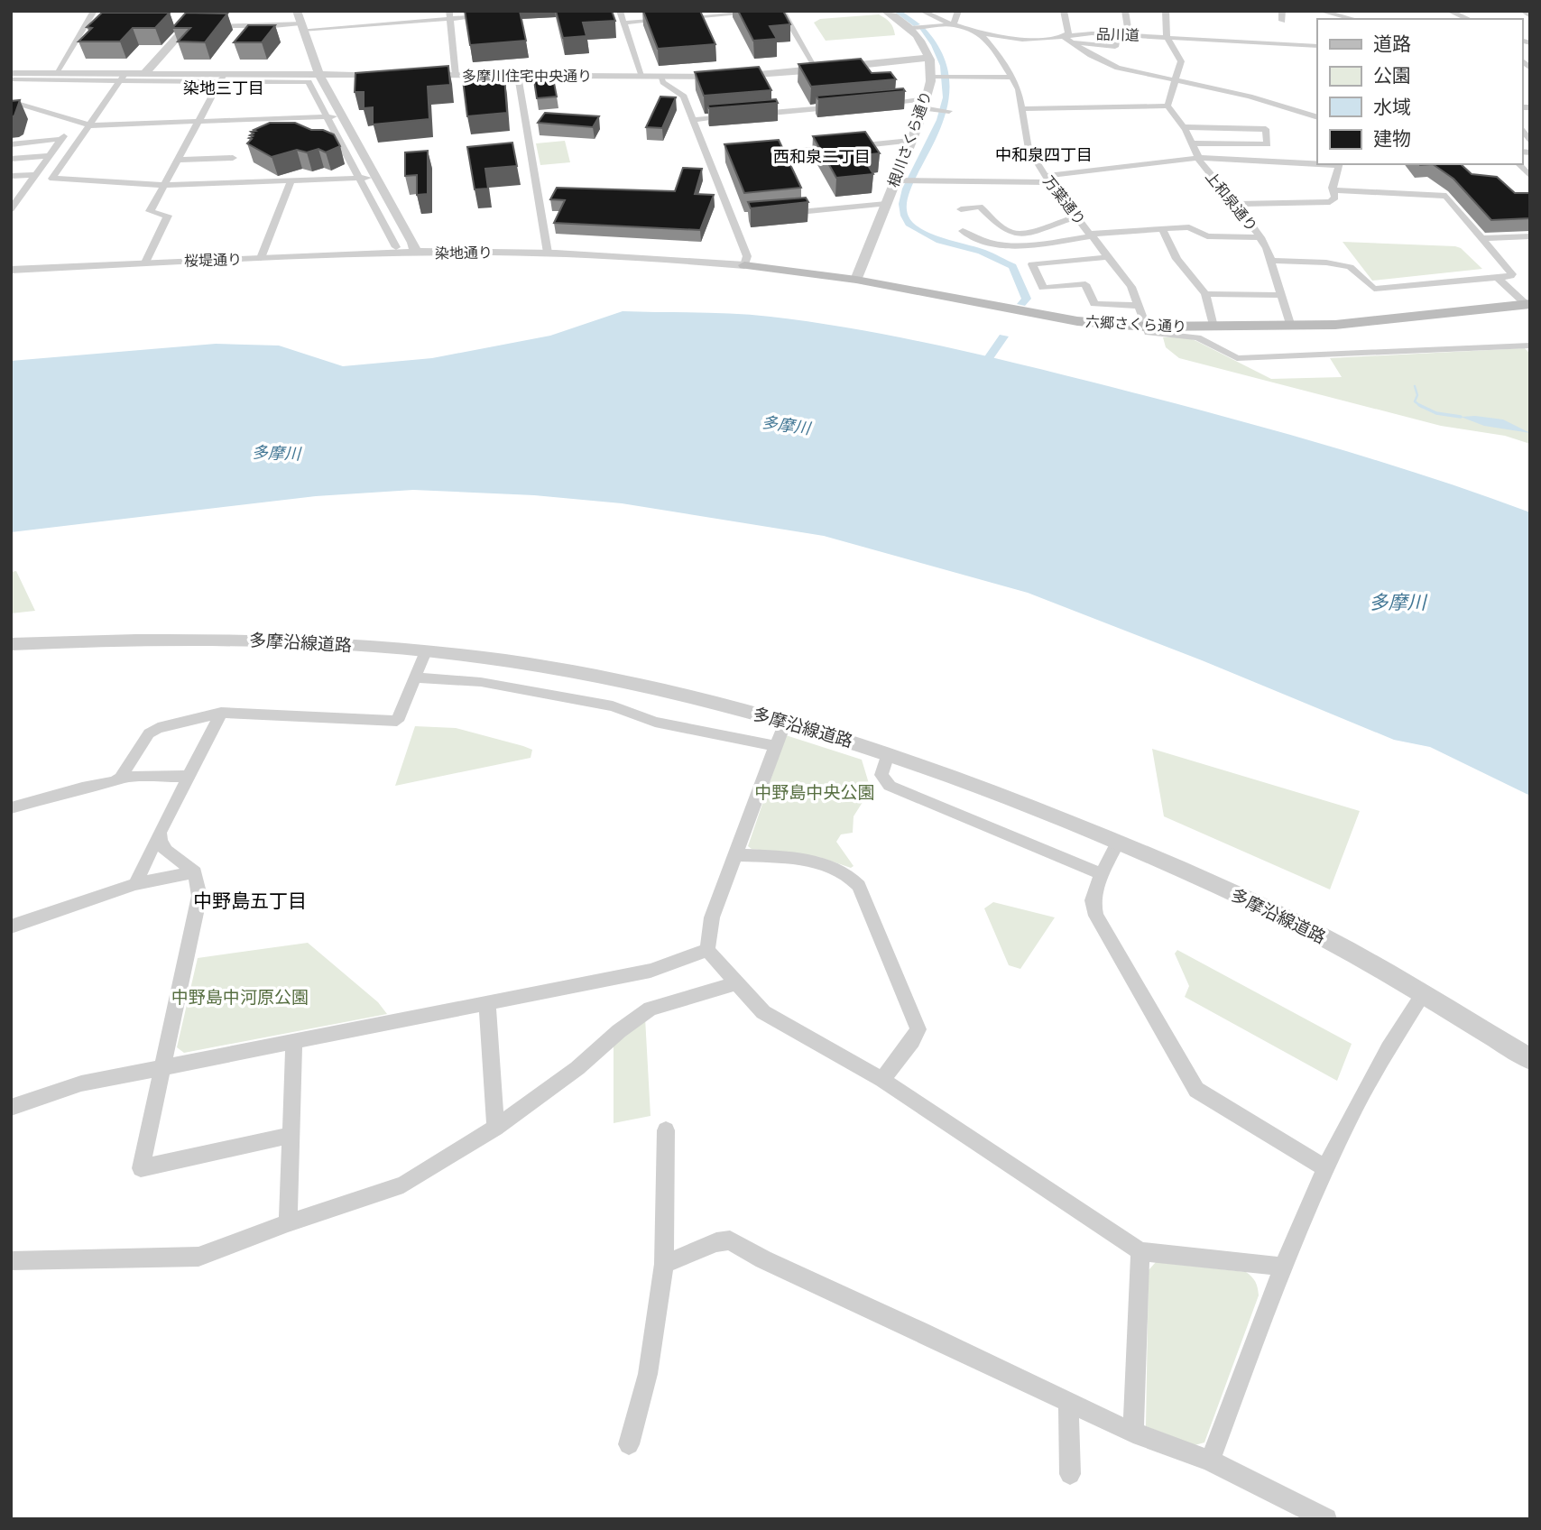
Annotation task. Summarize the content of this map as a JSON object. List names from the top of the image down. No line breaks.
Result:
{"streets":{"main road":["六郷さくら通り"],"street":["品川道","多摩川住宅中央通り","根川さくら通り","万葉通り","上和泉通り","染地通り","桜堤通り","多摩沿線道路"]},"crossings":[["品川道","万葉通り"],["多摩川住宅中央通り","根川さくら通り"],["根川さくら通り","六郷さくら通り"],["万葉通り","六郷さくら通り"],["上和泉通り","六郷さくら通り"],["染地通り","桜堤通り"],["染地通り","六郷さくら通り"]],"districts":["染地三丁目","中和泉四丁目","西和泉二丁目","中野島五丁目"],"water":["多摩川"],"parks":["中野島中央公園","中野島中河原公園"],"legend":["道路","公園","水域","建物"]}
